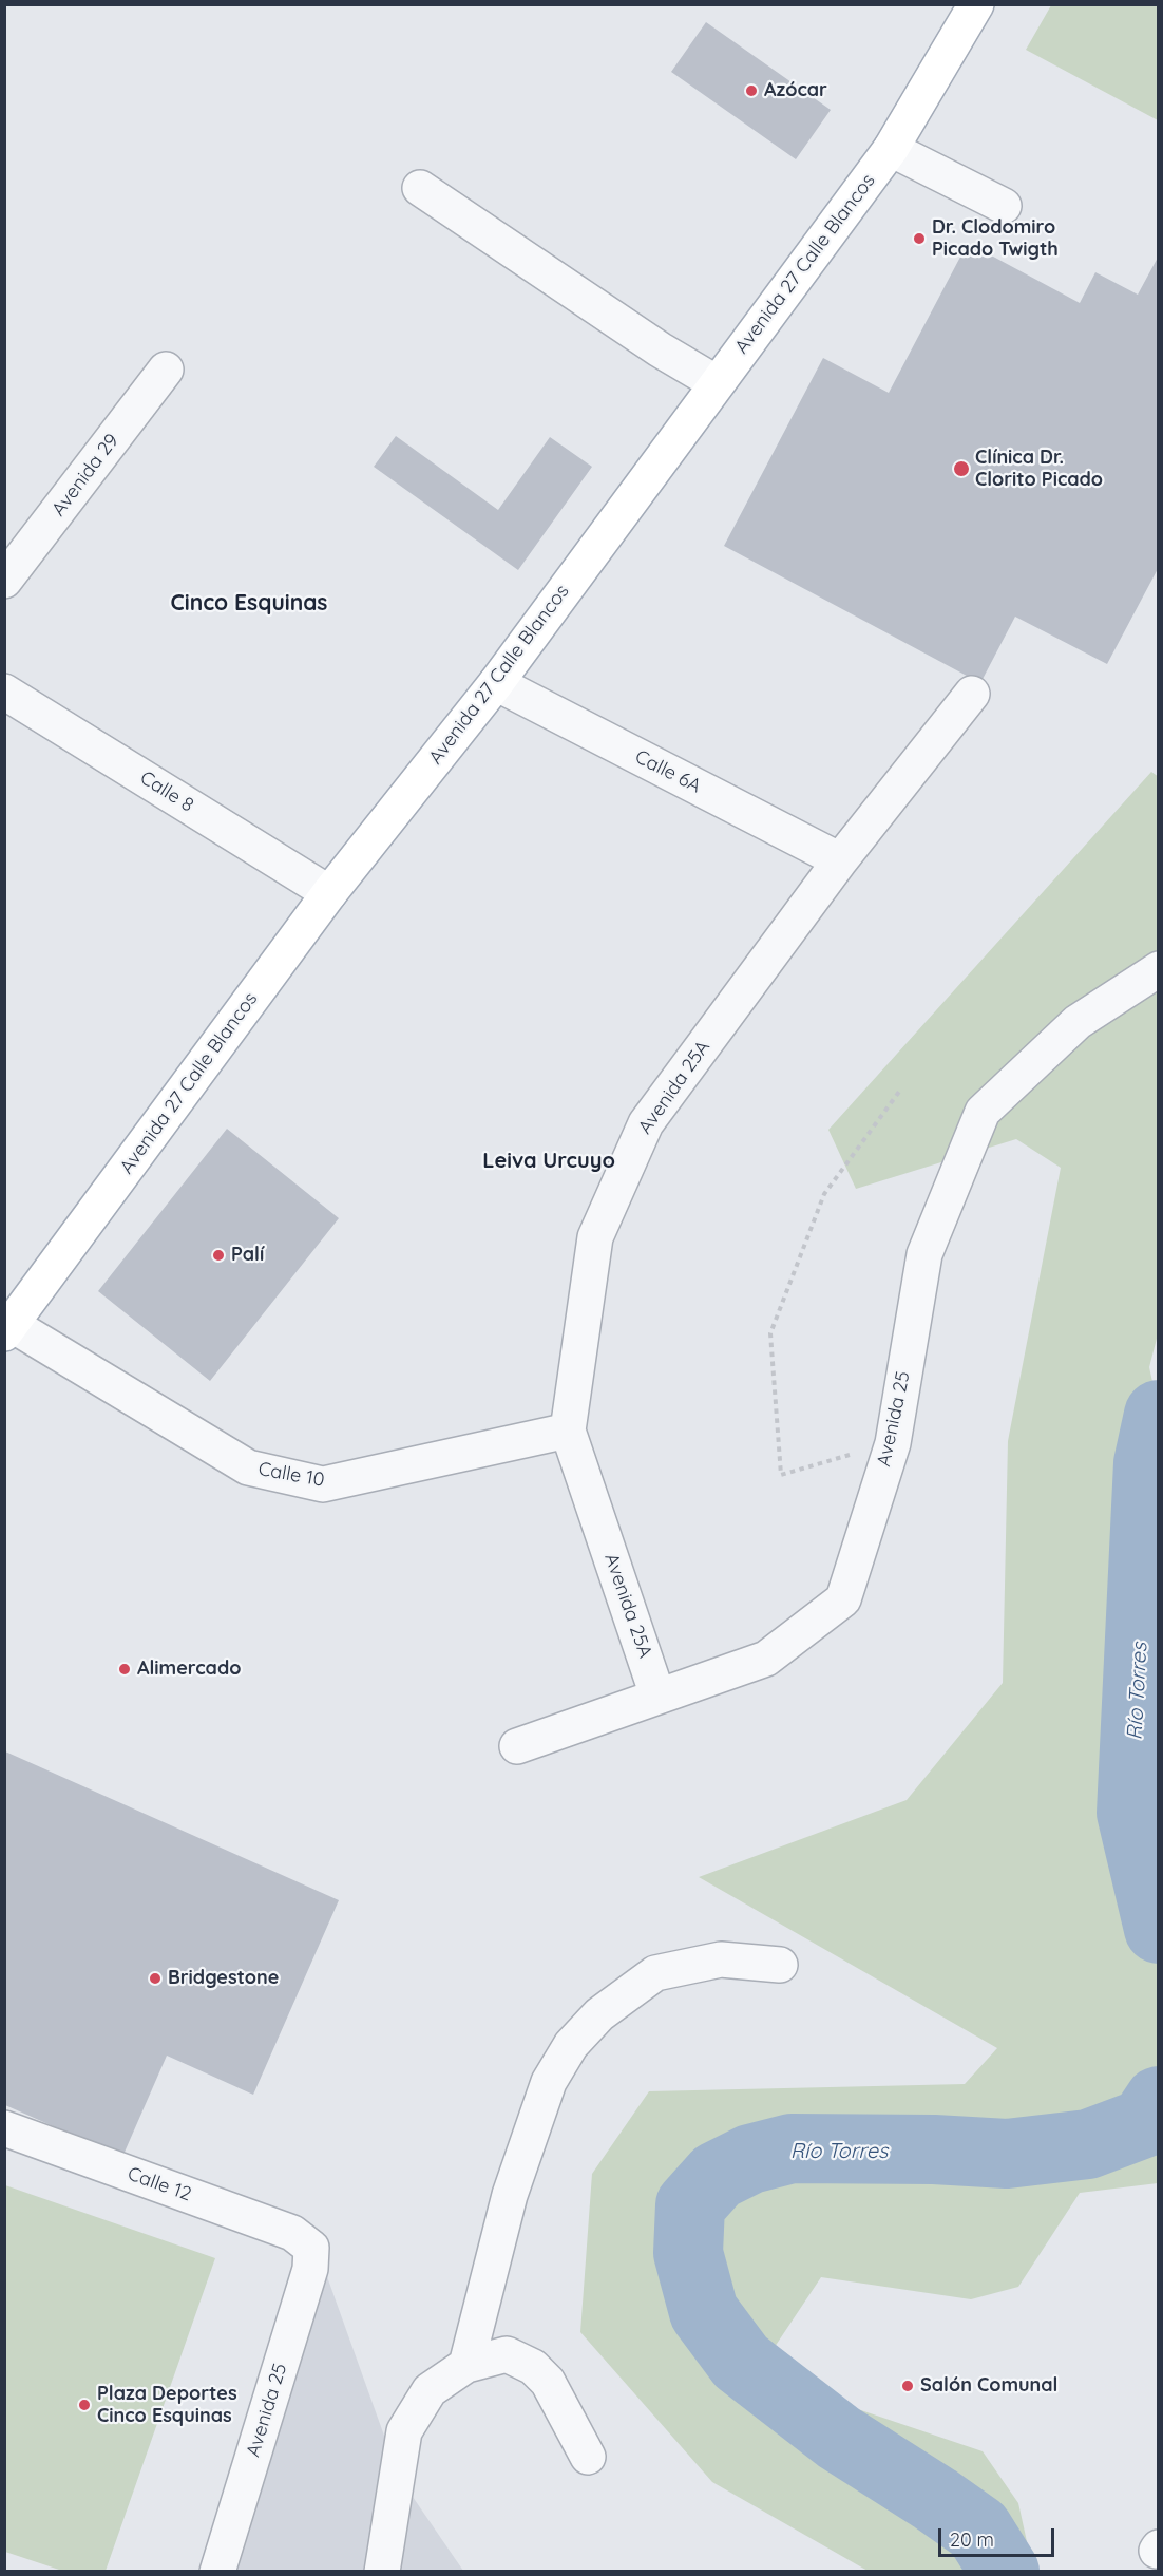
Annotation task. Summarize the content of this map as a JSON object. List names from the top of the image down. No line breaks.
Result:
{"streets":{"main road":["Avenida 27 Calle Blancos"],"street":["Avenida 29","Calle 6A","Calle 8","Avenida 25A","Avenida 25","Calle 10","Calle 12"]},"crossings":[["Avenida 27 Calle Blancos","Calle 6A"],["Avenida 27 Calle Blancos","Calle 8"],["Avenida 27 Calle Blancos","Calle 10"],["Calle 6A","Avenida 25A"],["Avenida 25A","Avenida 25"],["Avenida 25A","Calle 10"],["Avenida 25","Calle 12"]],"districts":["Cinco Esquinas","Leiva Urcuyo"],"water":["Río Torres"],"places":["Azócar","Dr. Clodomiro Picado Twigth","Clínica Dr. Clorito Picado","Palí","Alimercado","Bridgestone","Salón Comunal","Plaza Deportes Cinco Esquinas"],"scale_bar":"20 m"}
